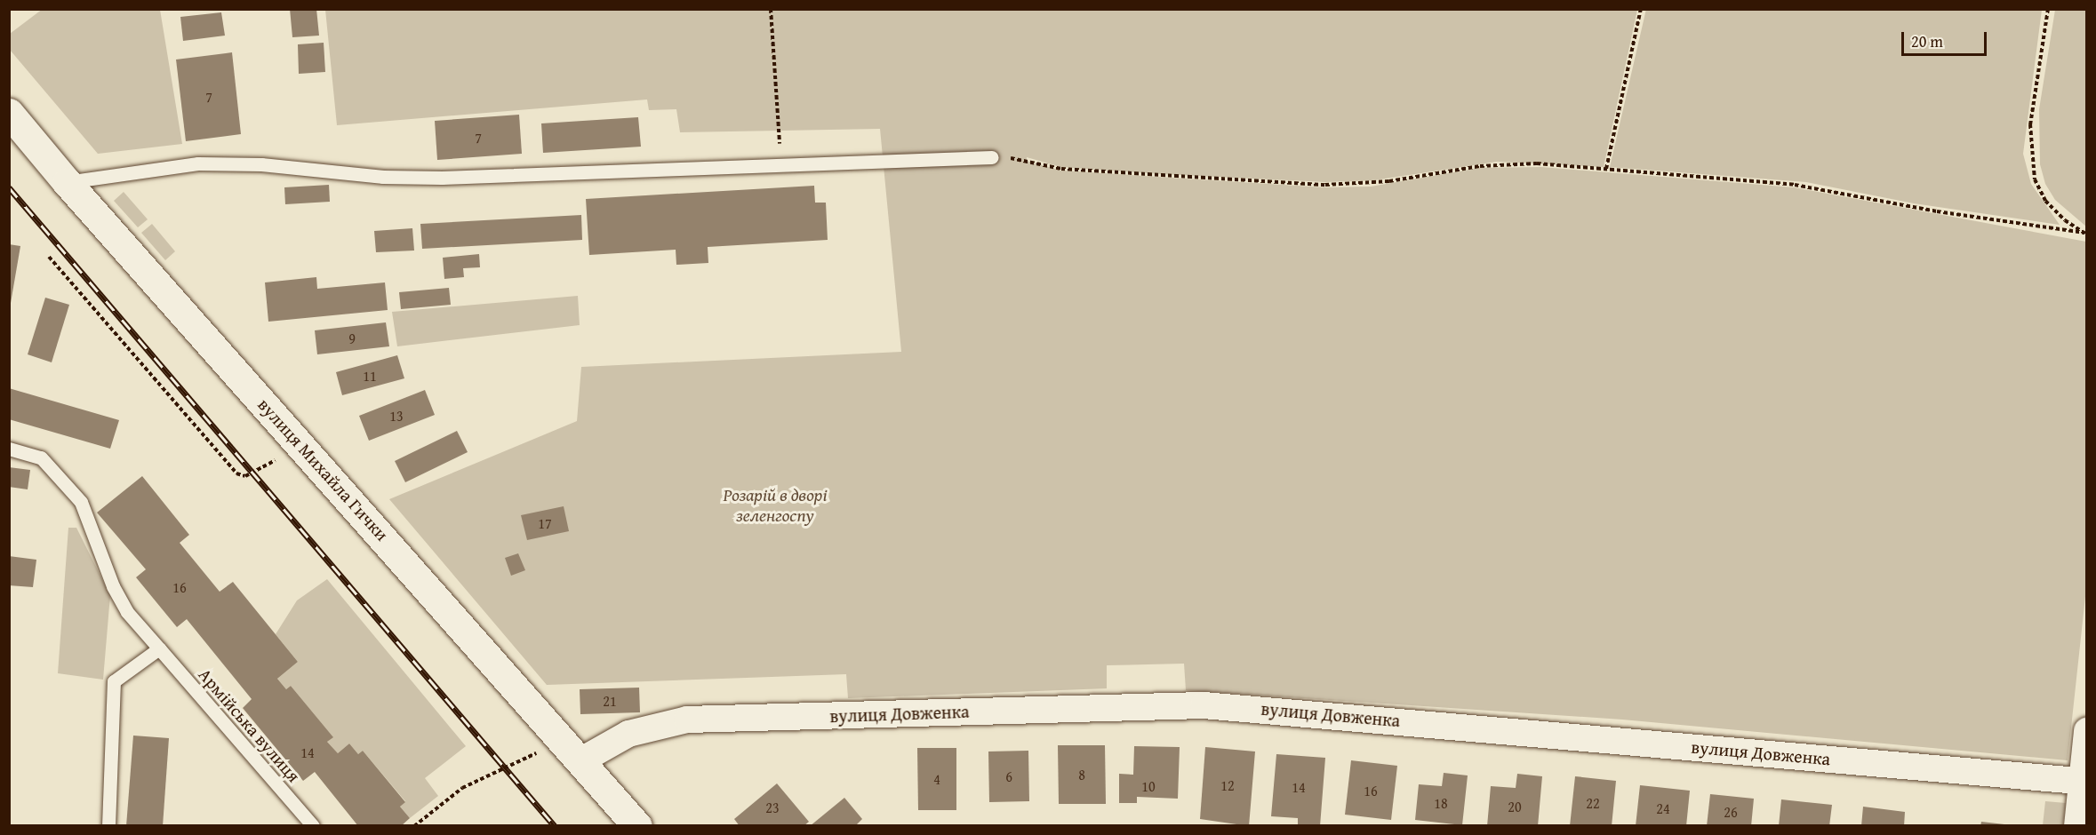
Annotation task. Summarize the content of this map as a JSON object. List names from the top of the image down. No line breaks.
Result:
{"streets":{"street":["вулиця Михайла Гички","вулиця Довженка"],"lane":["Армійська вулиця"]},"crossings":[["вулиця Михайла Гички","вулиця Довженка"]],"parks":["Розарій в дворі зеленгоспу"],"house_numbers":["7","7","9","11","13","17","16","21","14","8","6","4","12","10","14","16","18","22","20","23","24","26"],"scale_bar":"20 m"}
